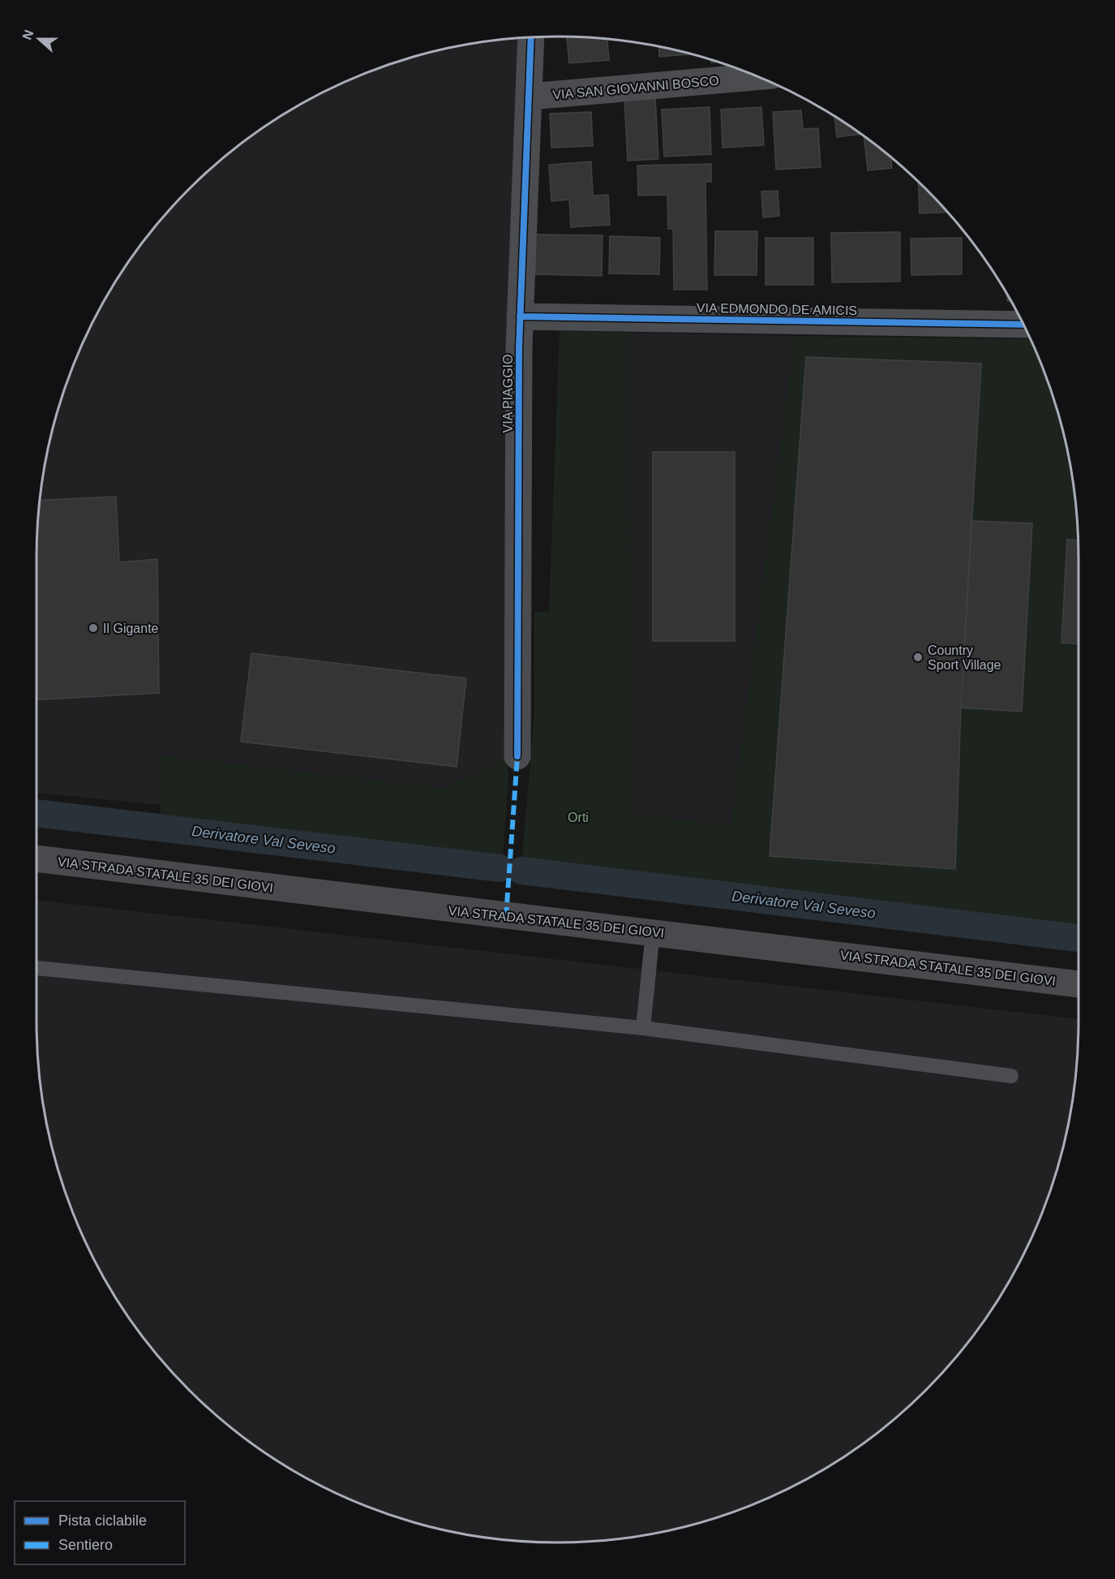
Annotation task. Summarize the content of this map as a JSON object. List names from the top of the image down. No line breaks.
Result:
{"streets":{"main road":["VIA STRADA STATALE 35 DEI GIOVI"],"street":["VIA SAN GIOVANNI BOSCO","VIA EDMONDO DE AMICIS","VIA PIAGGIO"]},"crossings":[["VIA SAN GIOVANNI BOSCO","VIA PIAGGIO"],["VIA EDMONDO DE AMICIS","VIA PIAGGIO"]],"water":["Derivatore Val Seveso"],"parks":["Orti"],"places":["Il Gigante","Country Sport Village"],"legend":["Pista ciclabile","Sentiero"],"north":"left"}
